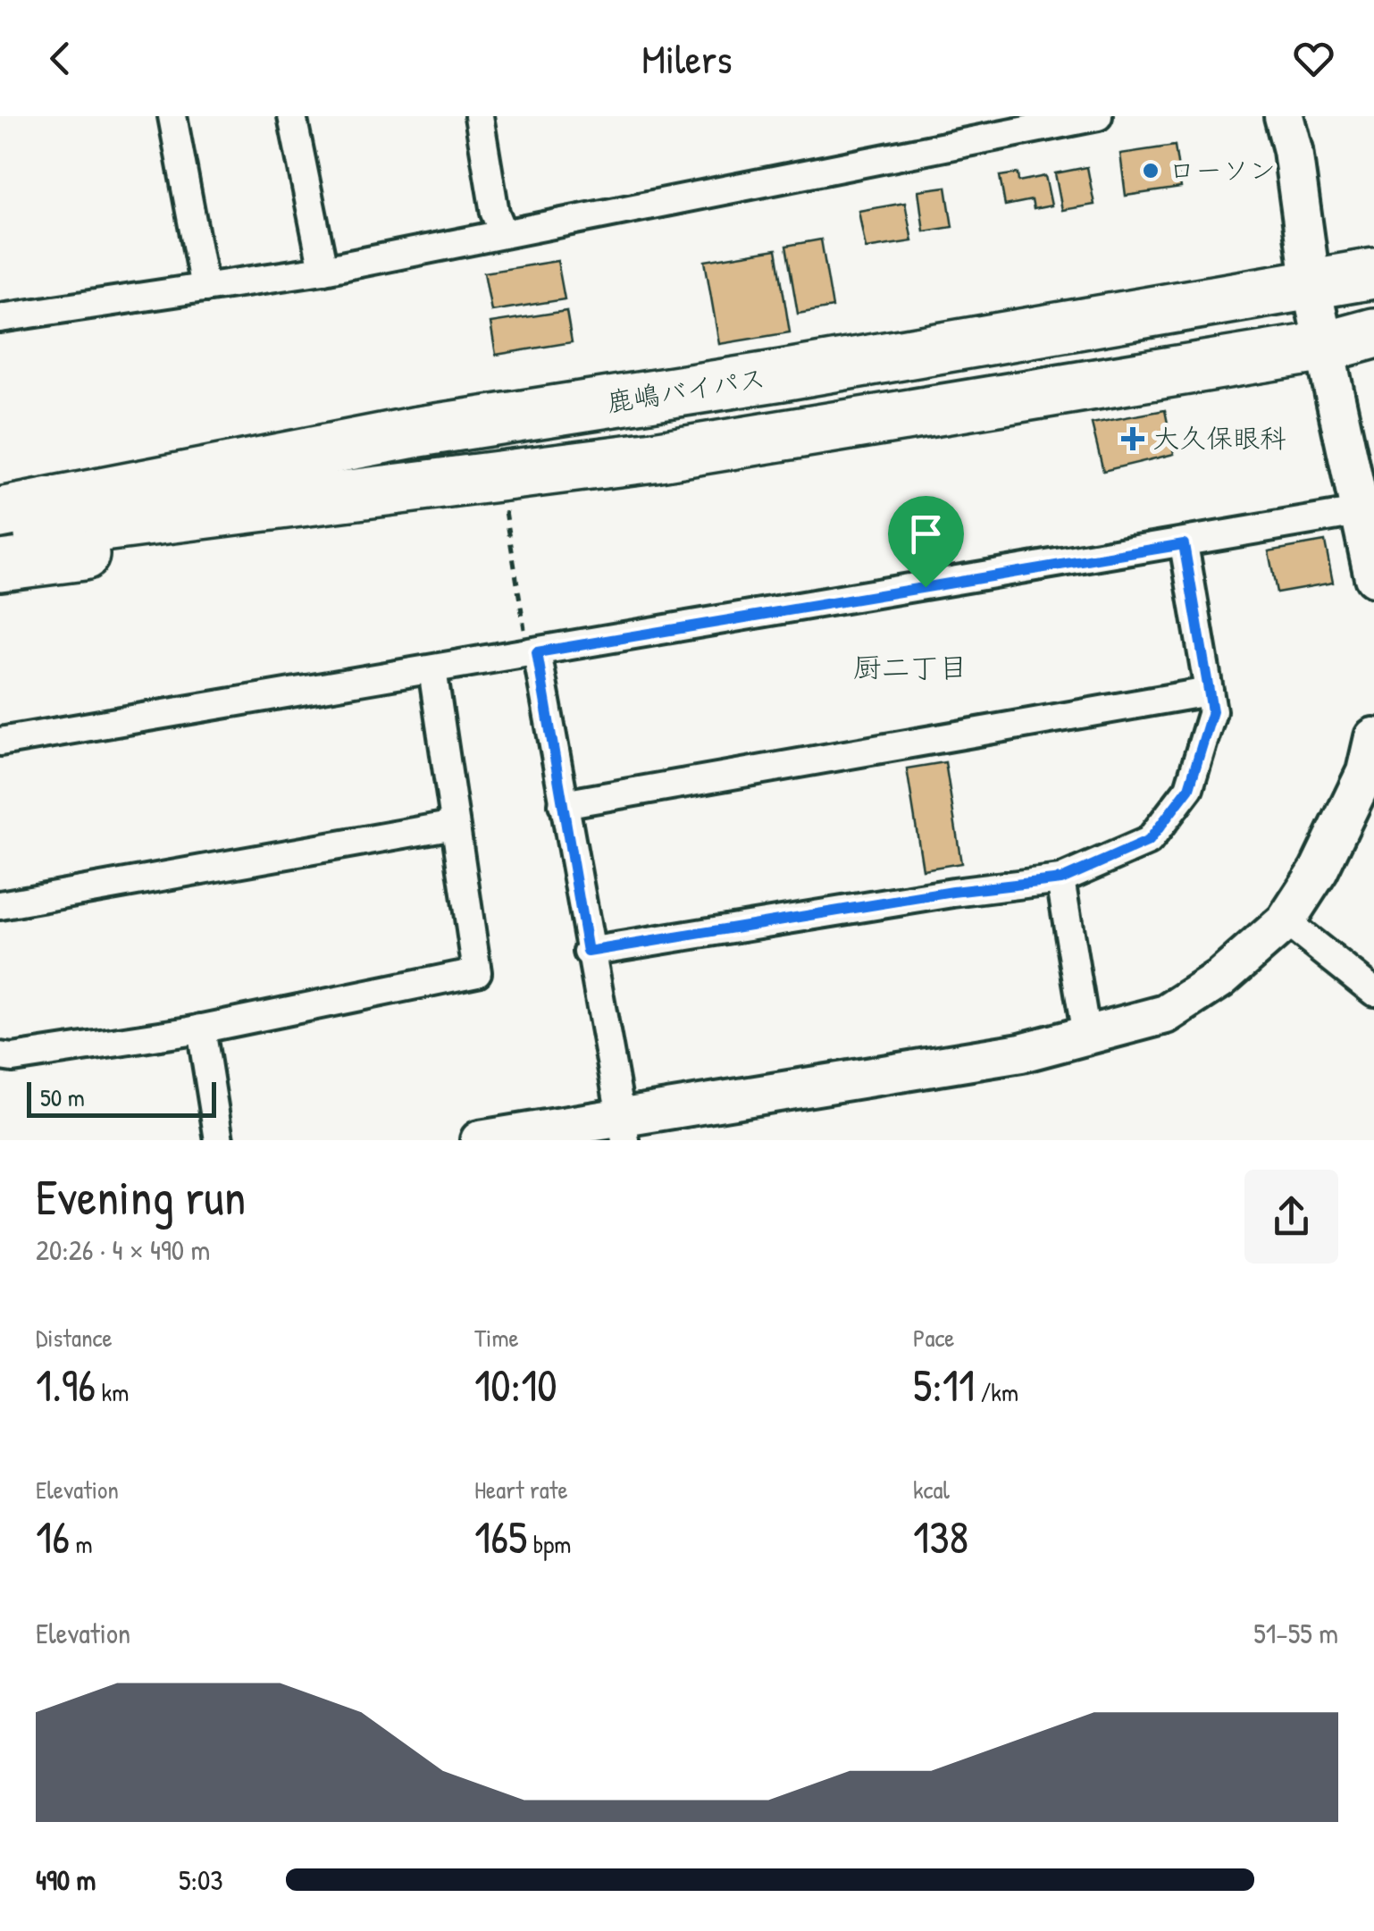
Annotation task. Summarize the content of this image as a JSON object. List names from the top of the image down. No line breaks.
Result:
{"streets":{"highway":["鹿嶋バイパス"]},"districts":["厨二丁目"],"places":{"other":["ローソン"],"health":["大久保眼科"]},"scale_bar":"50 m","page":{"header":"Milers","scale":"50 m","heading":["Evening run","20:26 · 4 × 490 m"],"stats":[["Distance","1.96 km"],["Time","10:10"],["Pace","5:11 /km"],["Elevation","16 m"],["Heart rate","165 bpm"],["kcal","138"]],"chart":["Elevation","51–55 m"],"list":[{"name":"490 m","note":"5:03"}]}}
